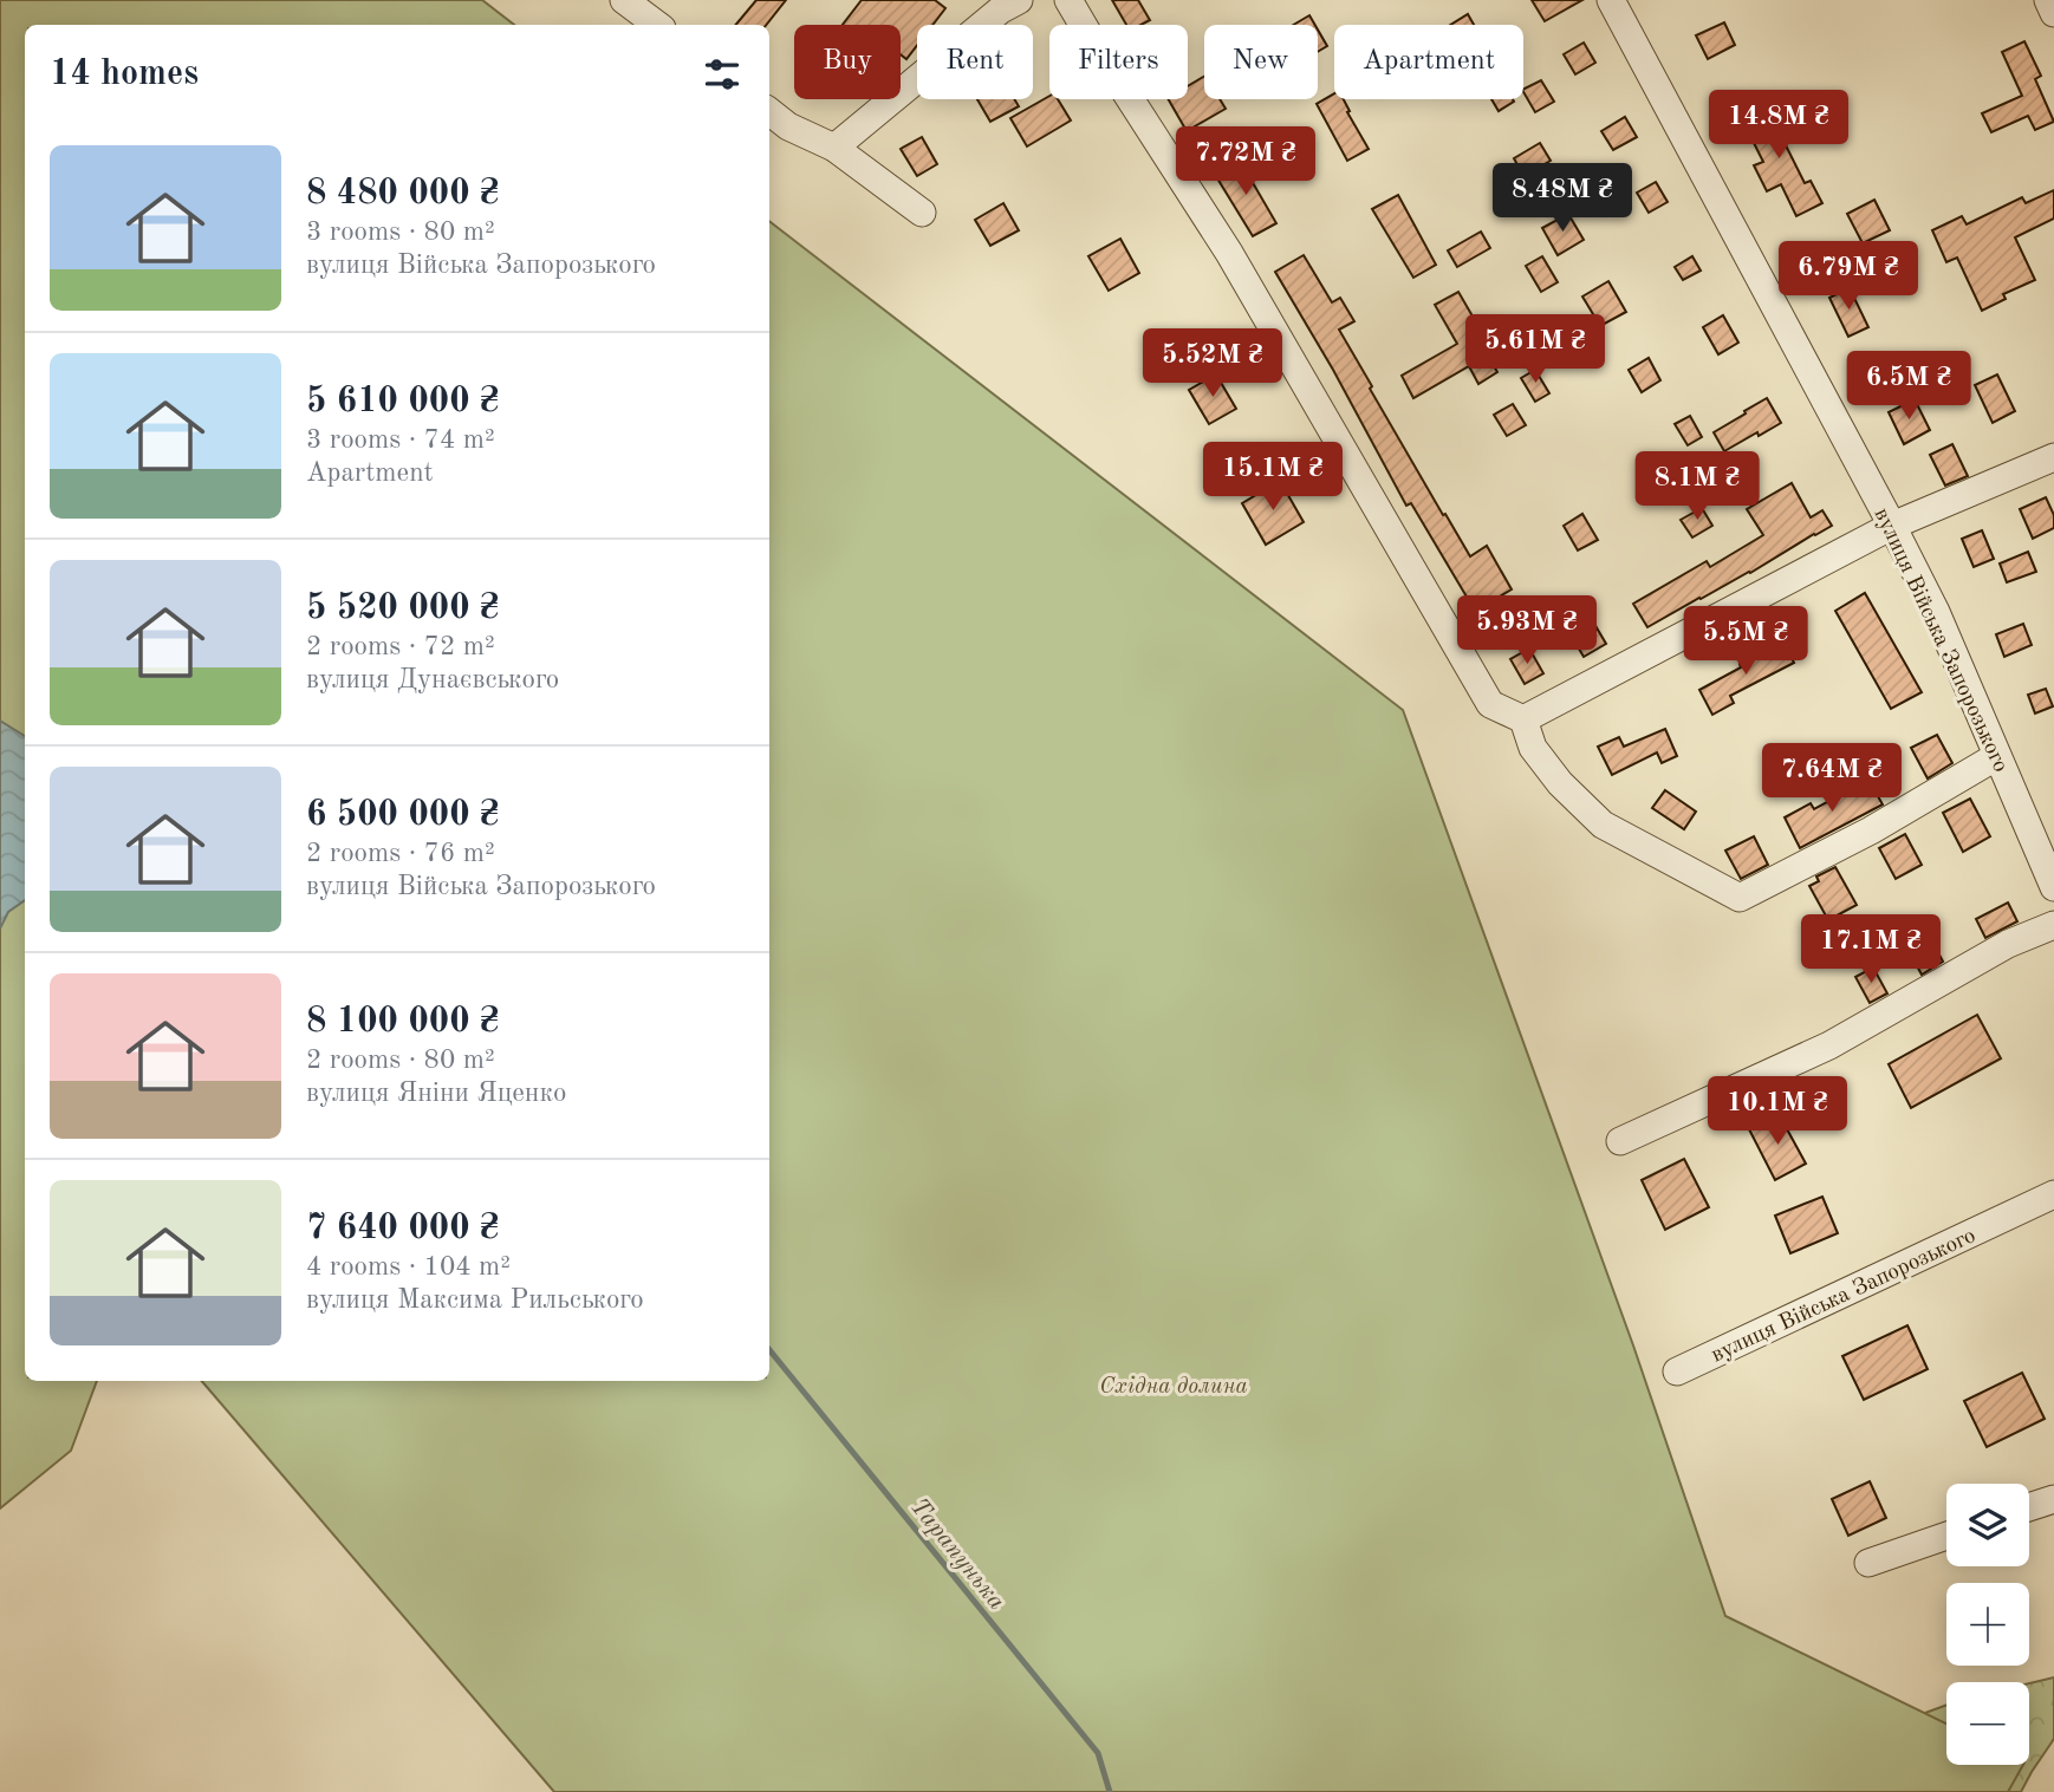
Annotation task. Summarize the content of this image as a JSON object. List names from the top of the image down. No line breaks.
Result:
{"streets":{"street":["вулиця Війська Запорозького"]},"water":["Тарапунька"],"parks":["Східна долина"],"page":{"chip":["Buy","Rent","Filters","New","Apartment"],"heading":"14 homes","price":["14.8M ₴","7.72M ₴","8.48M ₴","6.79M ₴","5.61M ₴","5.52M ₴","6.5M ₴","15.1M ₴","8.1M ₴","5.93M ₴","5.5M ₴","7.64M ₴","17.1M ₴","10.1M ₴"],"list":[{"name":"8 480 000 ₴","note":"3 rooms · 80 m² · вулиця Війська Запорозького"},{"name":"5 610 000 ₴","note":"3 rooms · 74 m² · Apartment"},{"name":"5 520 000 ₴","note":"2 rooms · 72 m² · вулиця Дунаєвського"},{"name":"6 500 000 ₴","note":"2 rooms · 76 m² · вулиця Війська Запорозького"},{"name":"8 100 000 ₴","note":"2 rooms · 80 m² · вулиця Яніни Яценко"},{"name":"7 640 000 ₴","note":"4 rooms · 104 m² · вулиця Максима Рильського"}],"map_buttons":["+","−"]}}
